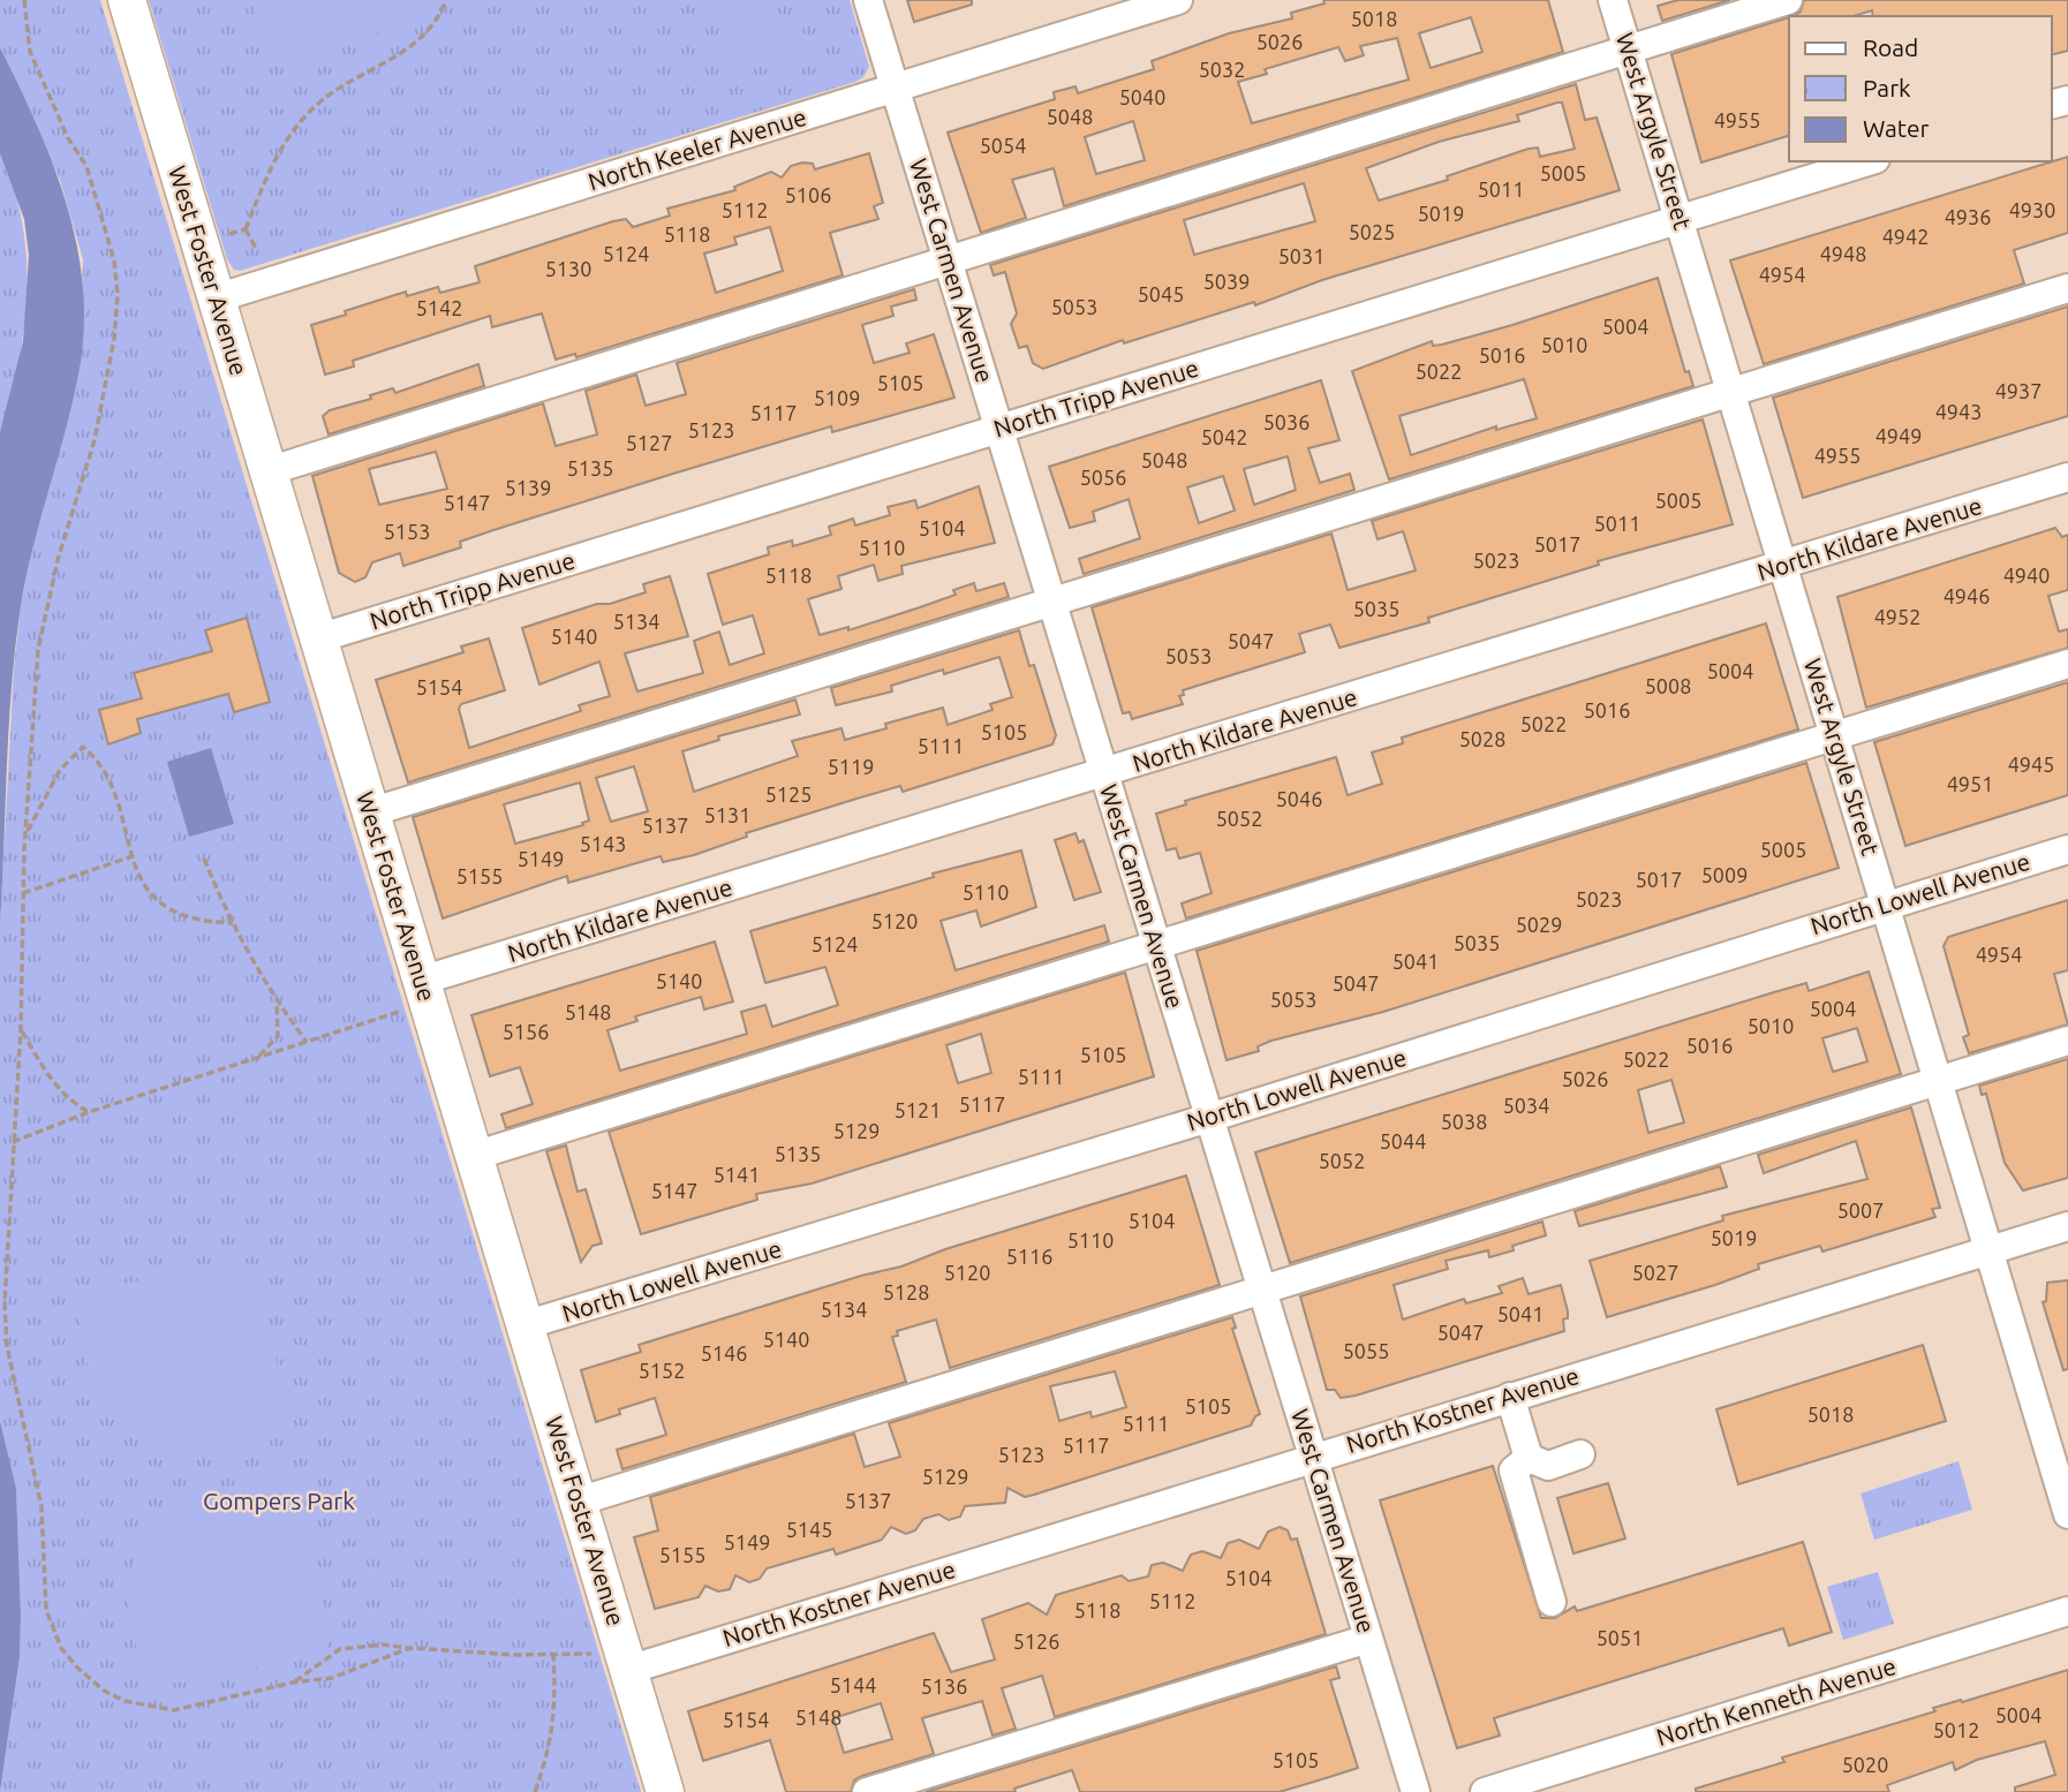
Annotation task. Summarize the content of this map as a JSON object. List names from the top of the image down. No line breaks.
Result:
{"streets":{"main road":["West Foster Avenue"],"street":["West Argyle Street","North Keeler Avenue","West Carmen Avenue","North Tripp Avenue","North Kildare Avenue","North Lowell Avenue","North Kostner Avenue","North Kenneth Avenue"]},"crossings":[["West Argyle Street","North Tripp Avenue"],["West Argyle Street","North Kildare Avenue"],["West Argyle Street","North Lowell Avenue"],["West Argyle Street","North Kostner Avenue"],["North Keeler Avenue","West Foster Avenue"],["North Keeler Avenue","West Carmen Avenue"],["West Foster Avenue","North Tripp Avenue"],["West Foster Avenue","North Kildare Avenue"],["West Foster Avenue","North Lowell Avenue"],["West Foster Avenue","North Kostner Avenue"],["West Carmen Avenue","North Tripp Avenue"],["West Carmen Avenue","North Kildare Avenue"],["West Carmen Avenue","North Lowell Avenue"],["West Carmen Avenue","North Kostner Avenue"]],"parks":["Gompers Park"],"house_numbers":["5018","5026","5032","5040","5048","4955","5054","5005","5011","5106","5112","4930","5019","4936","5025","5118","4942","5124","4948","5031","5130","4954","5039","5045","5053","5142","5004","5010","5016","5022","5105","4937","5109","4943","5117","5036","5123","4949","5042","5127","4955","5048","5135","5056","5139","5005","5147","5011","5104","5153","5017","5110","5023","5118","4940","4946","5035","4952","5134","5140","5047","5053","5004","5008","5154","5016","5022","5105","5028","5111","4945","5119","4951","5125","5046","5131","5052","5137","5143","5005","5149","5009","5155","5017","5110","5023","5120","5029","5035","5124","4954","5041","5140","5047","5053","5004","5148","5010","5156","5016","5105","5022","5111","5026","5117","5034","5121","5038","5129","5044","5135","5052","5141","5147","5007","5104","5019","5110","5116","5120","5027","5128","5134","5041","5047","5140","5055","5146","5152","5105","5018","5111","5117","5123","5129","5137","5145","5149","5155","5104","5112","5118","5051","5126","5144","5136","5004","5148","5154","5012","5105","5020"],"legend":["Road","Park","Water"]}
